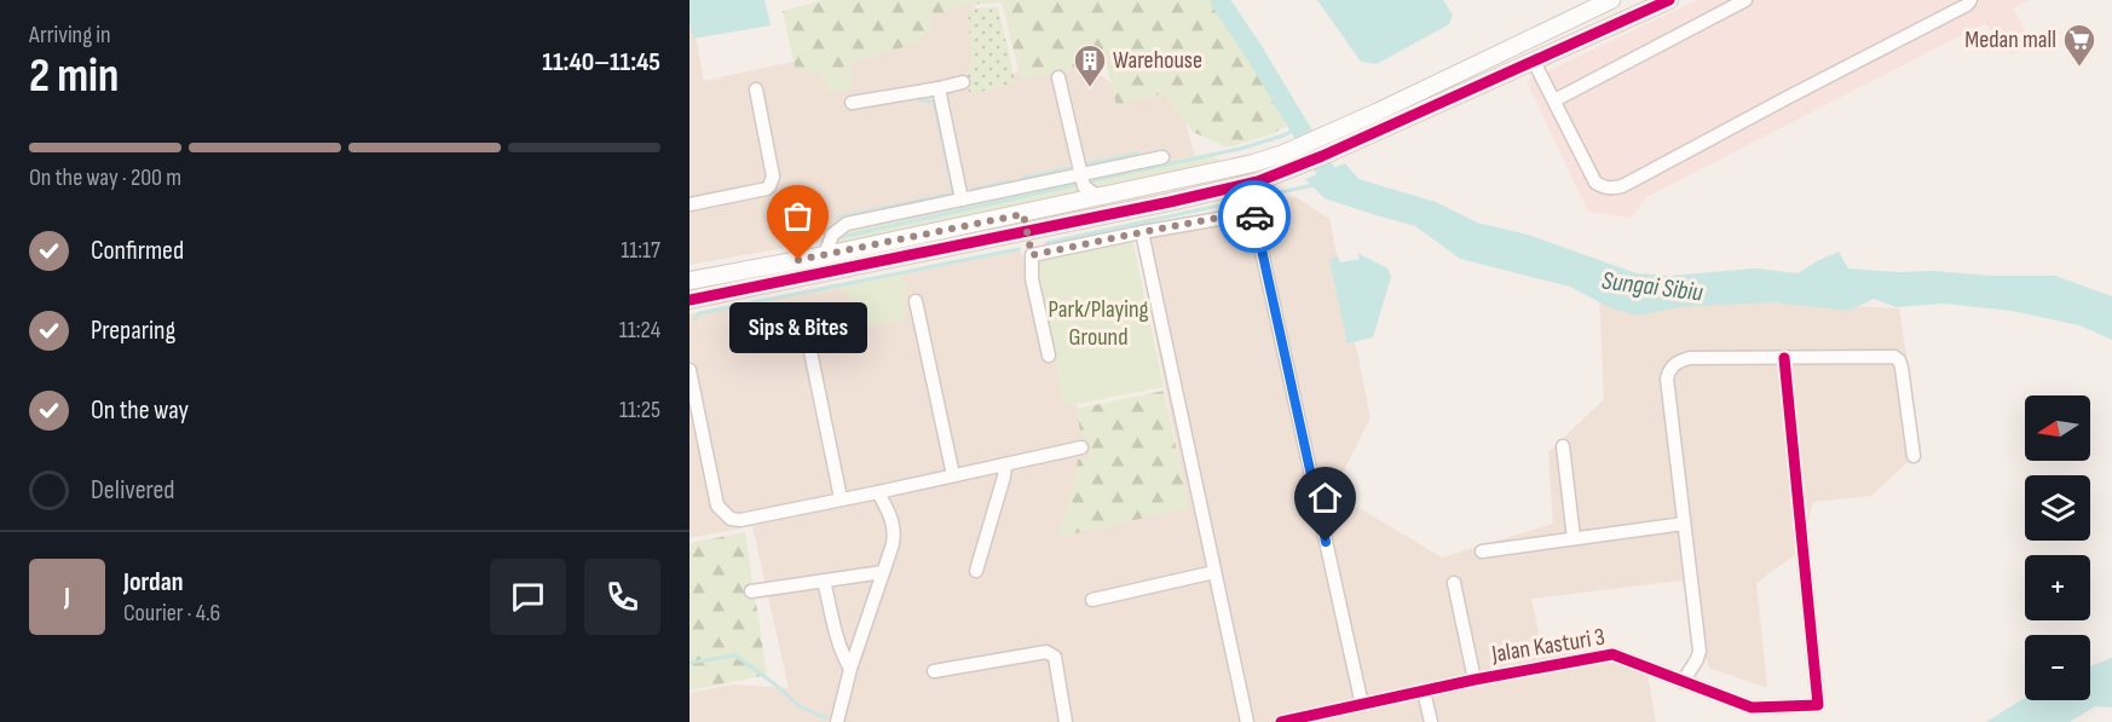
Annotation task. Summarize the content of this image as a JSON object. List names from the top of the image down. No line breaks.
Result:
{"streets":{"street":["Jalan Kasturi 3"]},"water":["Sungai Sibiu"],"parks":["Park/Playing Ground"],"places":{"supermarket":["Medan mall"],"building":["Warehouse"],"other":["Sips & Bites"]},"north":"left","page":{"heading":["2 min","Arriving in","11:40–11:45"],"panel":["Jordan","Courier · 4.6"],"bar":"On the way · 200 m","list":[["Confirmed","11:17"],["Preparing","11:24"],["On the way","11:25"],"Delivered"],"bubble":"Sips & Bites","map_buttons":["+","−"],"round":"J"}}
